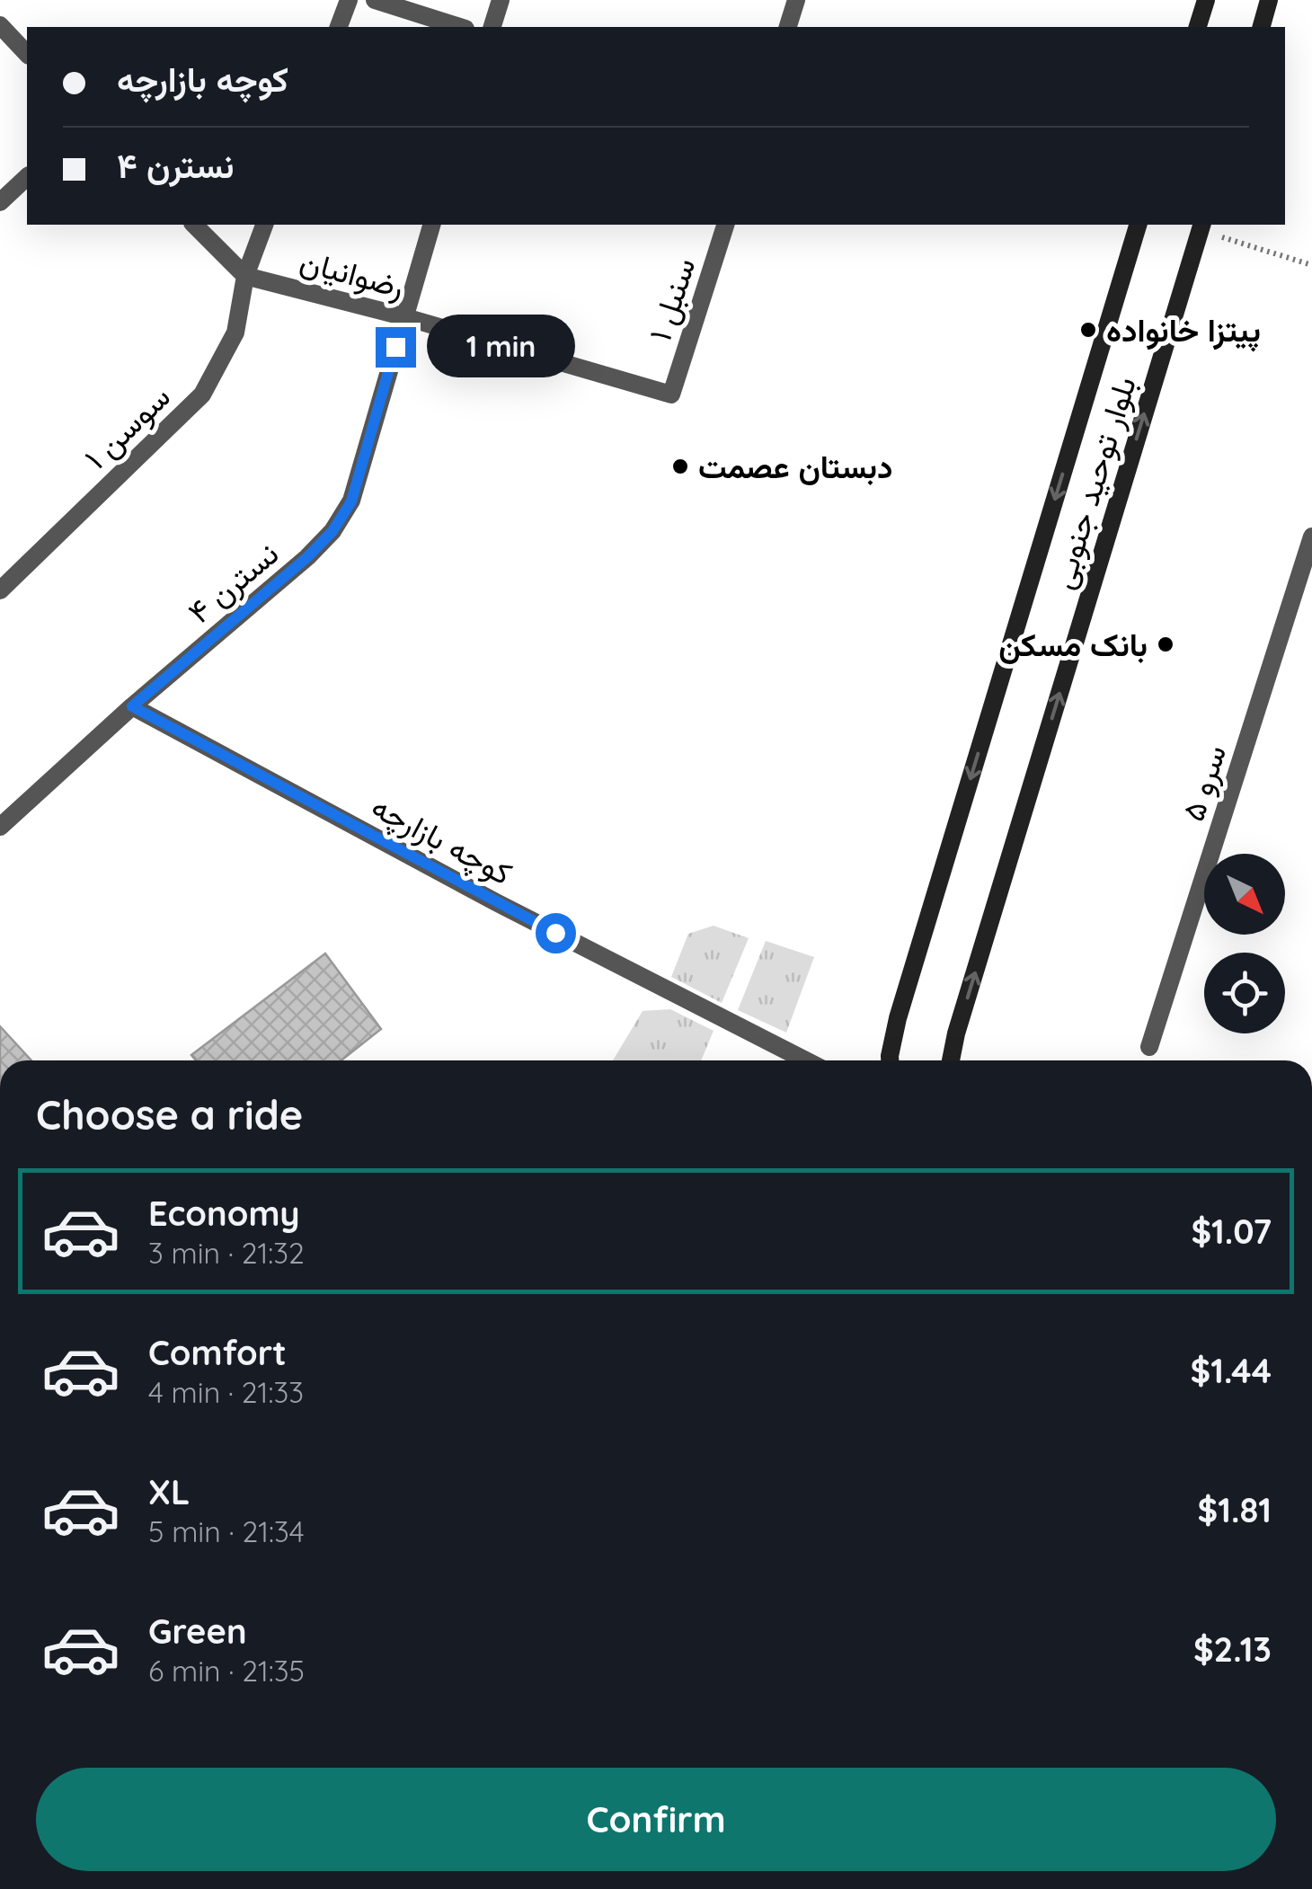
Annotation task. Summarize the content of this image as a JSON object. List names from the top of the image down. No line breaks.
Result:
{"streets":{"main road":["بلوار توحید جنوبی"],"street":["رضوانیان","سنبل ۱","سوسن ۱","نسترن ۴","سرو ۵","کوچه بازارچه"]},"crossings":[["رضوانیان","سنبل ۱"],["رضوانیان","سوسن ۱"],["رضوانیان","نسترن ۴"],["نسترن ۴","کوچه بازارچه"]],"places":["پیتزا خانواده","دبستان عصمت","بانک مسکن"],"north":"bottom right","page":{"banner":["کوچه بازارچه","نسترن ۴"],"bubble":"1 min","heading":"Choose a ride","list":[{"name":"Economy","note":"3 min · 21:32","value":"$1.07"},{"name":"Comfort","note":"4 min · 21:33","value":"$1.44"},{"name":"XL","note":"5 min · 21:34","value":"$1.81"},{"name":"Green","note":"6 min · 21:35","value":"$2.13"}],"buttons":"Confirm"}}
